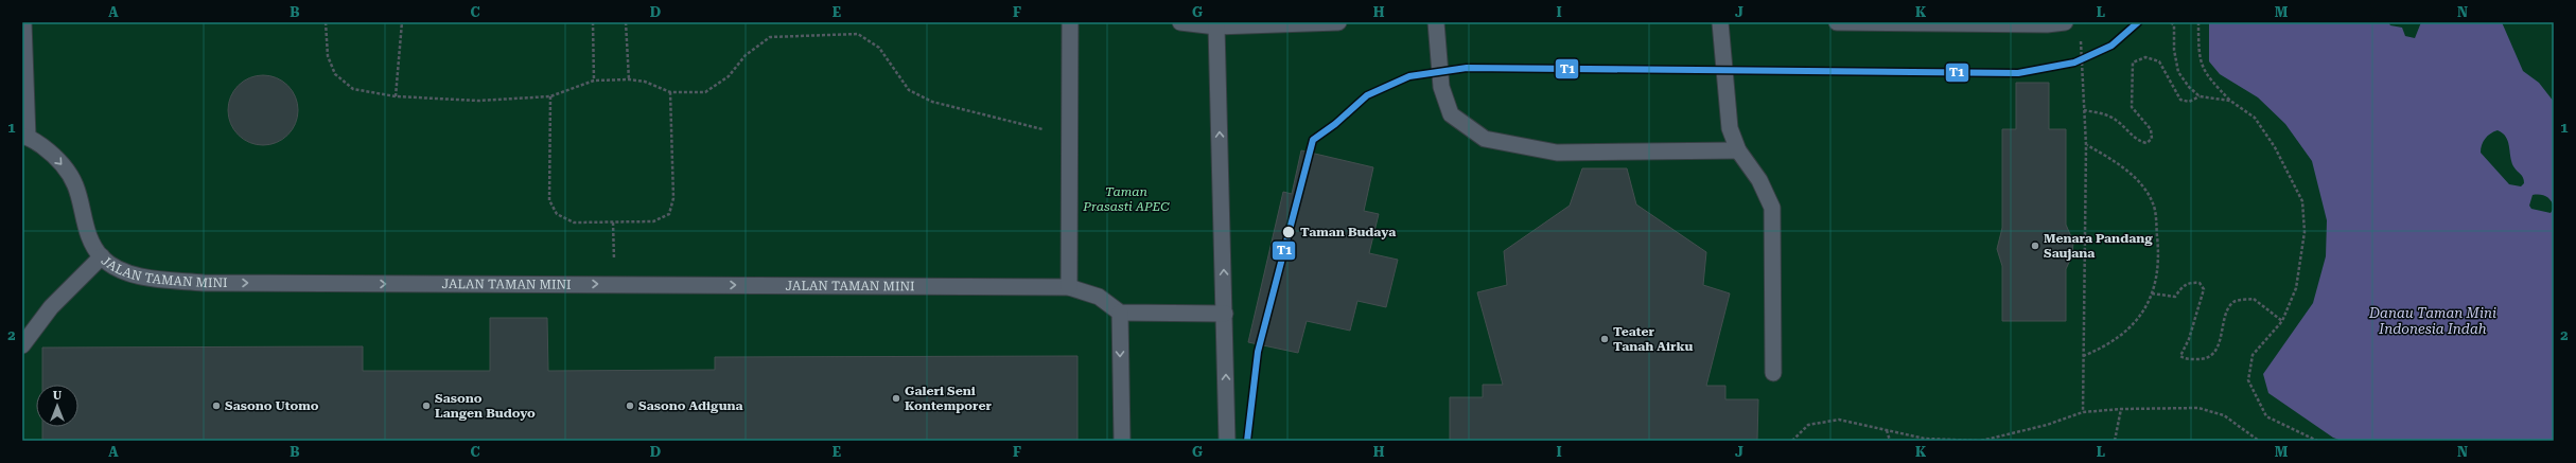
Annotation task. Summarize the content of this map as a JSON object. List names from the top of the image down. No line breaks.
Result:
{"streets":{"lane":["JALAN TAMAN MINI"]},"one_way":["JALAN TAMAN MINI"],"water":["Danau Taman Mini Indonesia Indah"],"parks":["Taman Prasasti APEC"],"places":["Taman Budaya","Menara Pandang Saujana","Teater Tanah Airku","Galeri Seni Kontemporer","Sasono Utomo","Sasono Langen Budoyo","Sasono Adiguna"],"lines":["transit line T1"],"north":"top","grid":{"columns":["A","B","C","D","E","F","G","H","I","J","K","L","M","N"],"rows":["1","2"]}}
